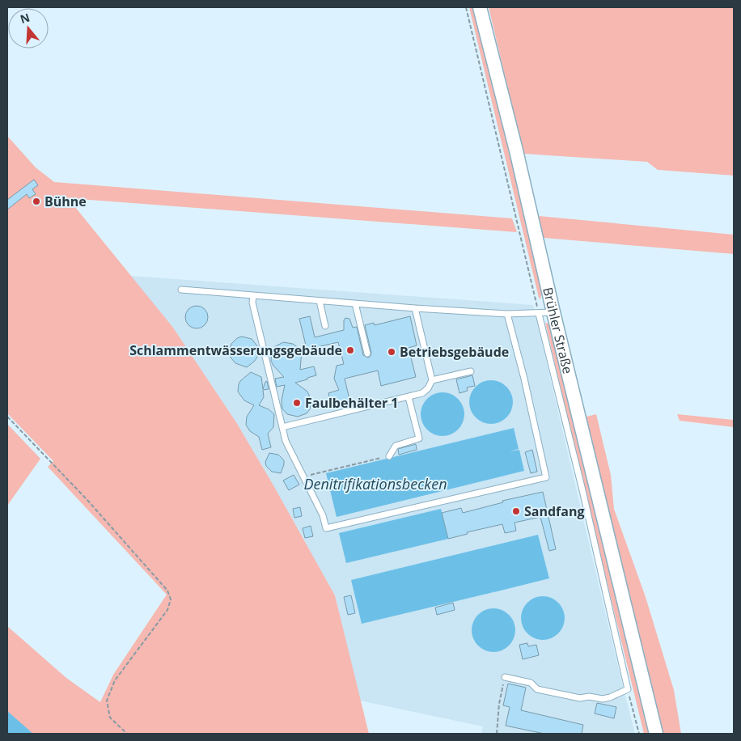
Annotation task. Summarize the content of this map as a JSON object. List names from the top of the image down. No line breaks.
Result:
{"streets":{"street":["Brühler Straße"]},"water":["Denitrifikationsbecken"],"places":["Bühne","Schlammentwässerungsgebäude","Betriebsgebäude","Faulbehälter 1","Sandfang"],"north":"top"}
